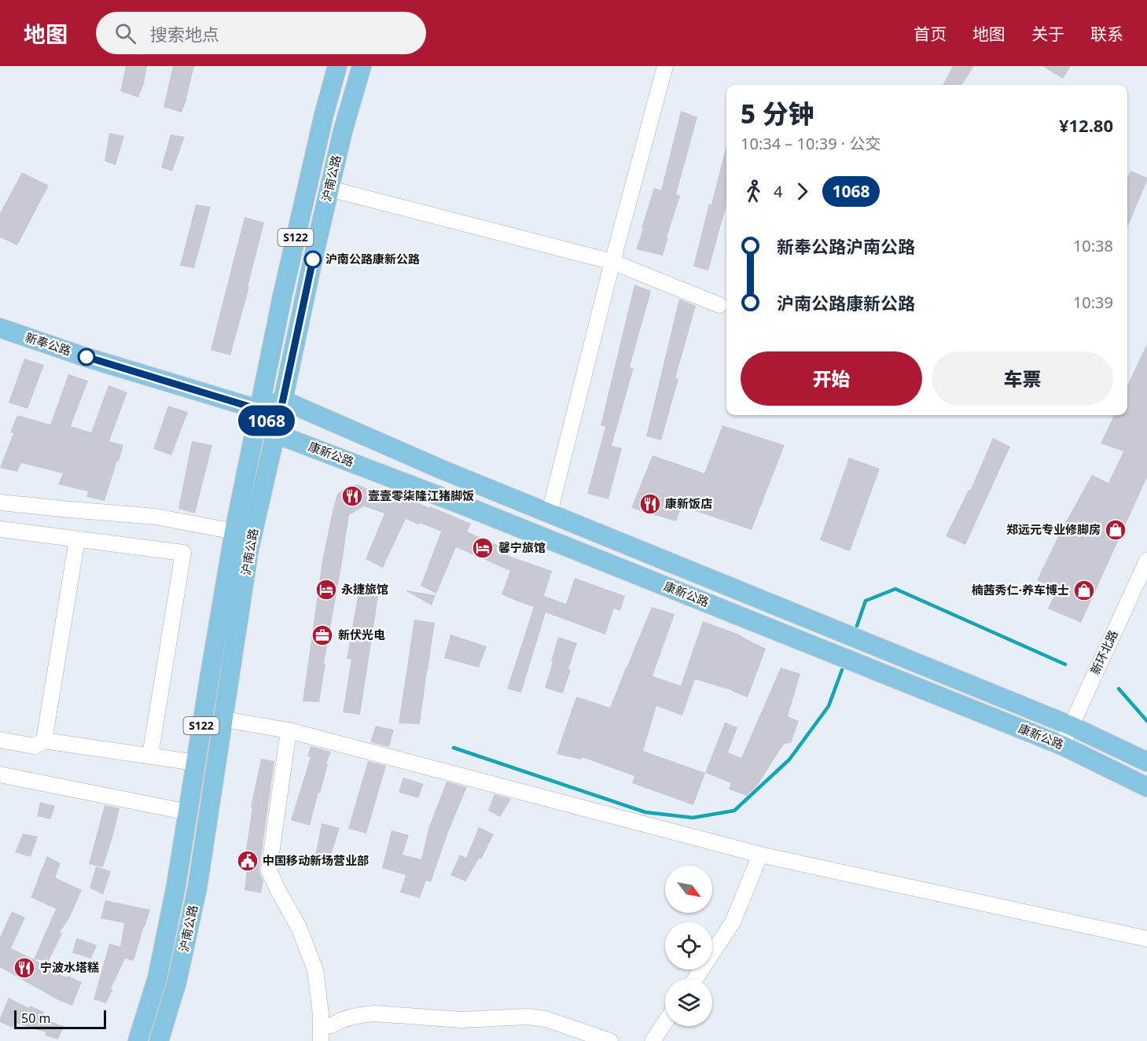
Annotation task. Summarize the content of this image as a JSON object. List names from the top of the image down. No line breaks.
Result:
{"streets":{"main road":["沪南公路","S122","新奉公路","康新公路"],"street":["新环北路"]},"crossings":[["沪南公路","新奉公路"],["沪南公路","康新公路"],["康新公路","新环北路"]],"places":{"other":["沪南公路康新公路"],"restaurant":["壹壹零柒隆江猪脚饭","康新饭店","宁波水塔糕"],"shop":["郑远元专业修脚房","楠茜秀仁·养车博士"],"hotel":["馨宁旅馆","永捷旅馆"],"office":["新伏光电"],"public building":["中国移动新场营业部"]},"lines":["bus line 1068"],"scale_bar":"50 m","north":"bottom right","page":{"header":"地图","search":"搜索地点","nav":["首页","地图","关于","联系"],"on_map":"1068","heading":["5 分钟","10:34 – 10:39 · 公交","¥12.80"],"legs":["4","1068"],"list":[{"name":"新奉公路沪南公路","value":"10:38"},{"name":"沪南公路康新公路","value":"10:39"}],"buttons":["开始","车票"],"scale":"50 m"}}
